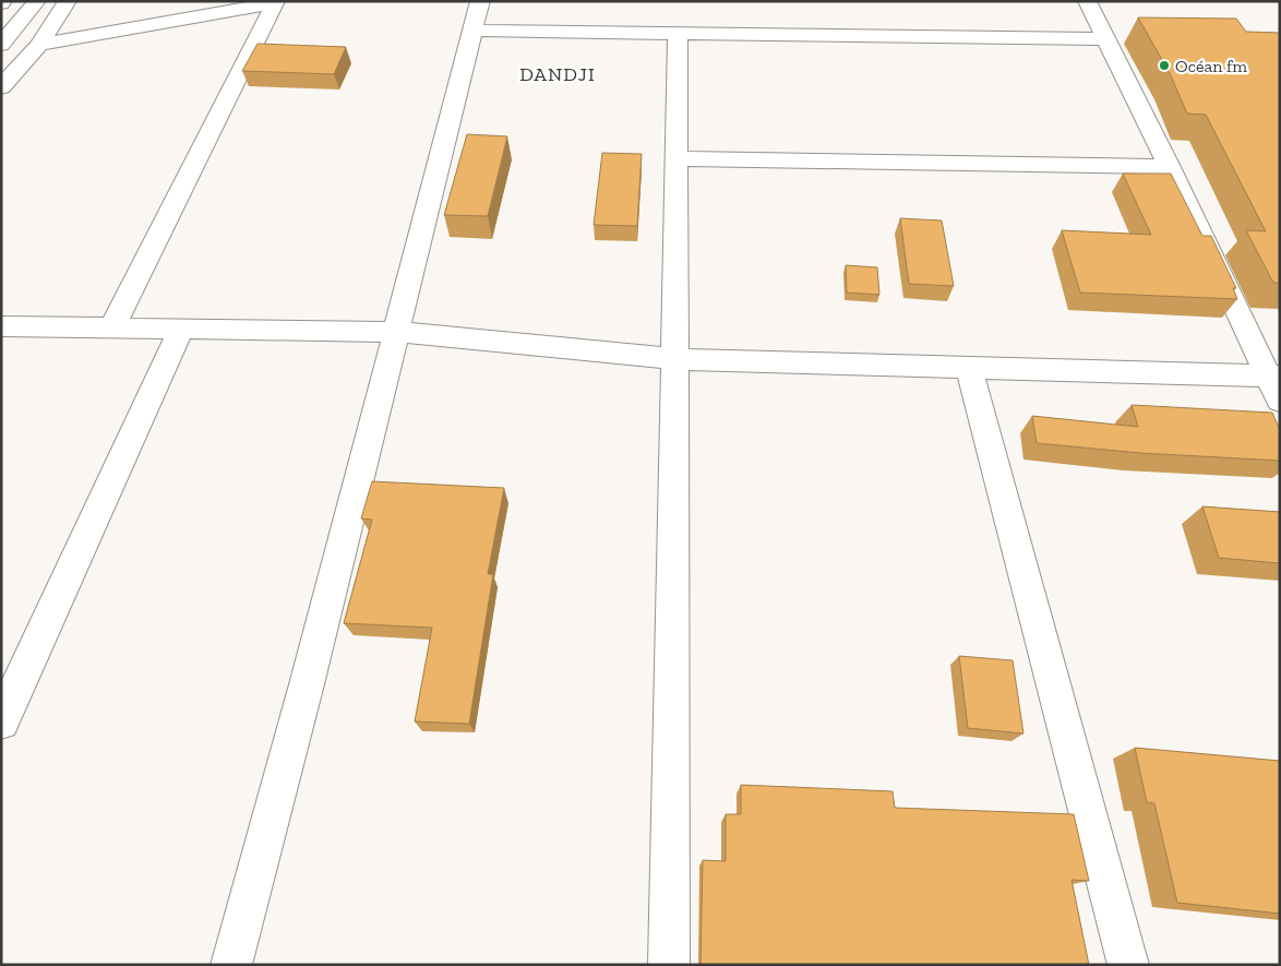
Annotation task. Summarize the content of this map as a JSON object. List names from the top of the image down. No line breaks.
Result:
{"districts":["DANDJI"],"places":["Océan fm"]}
